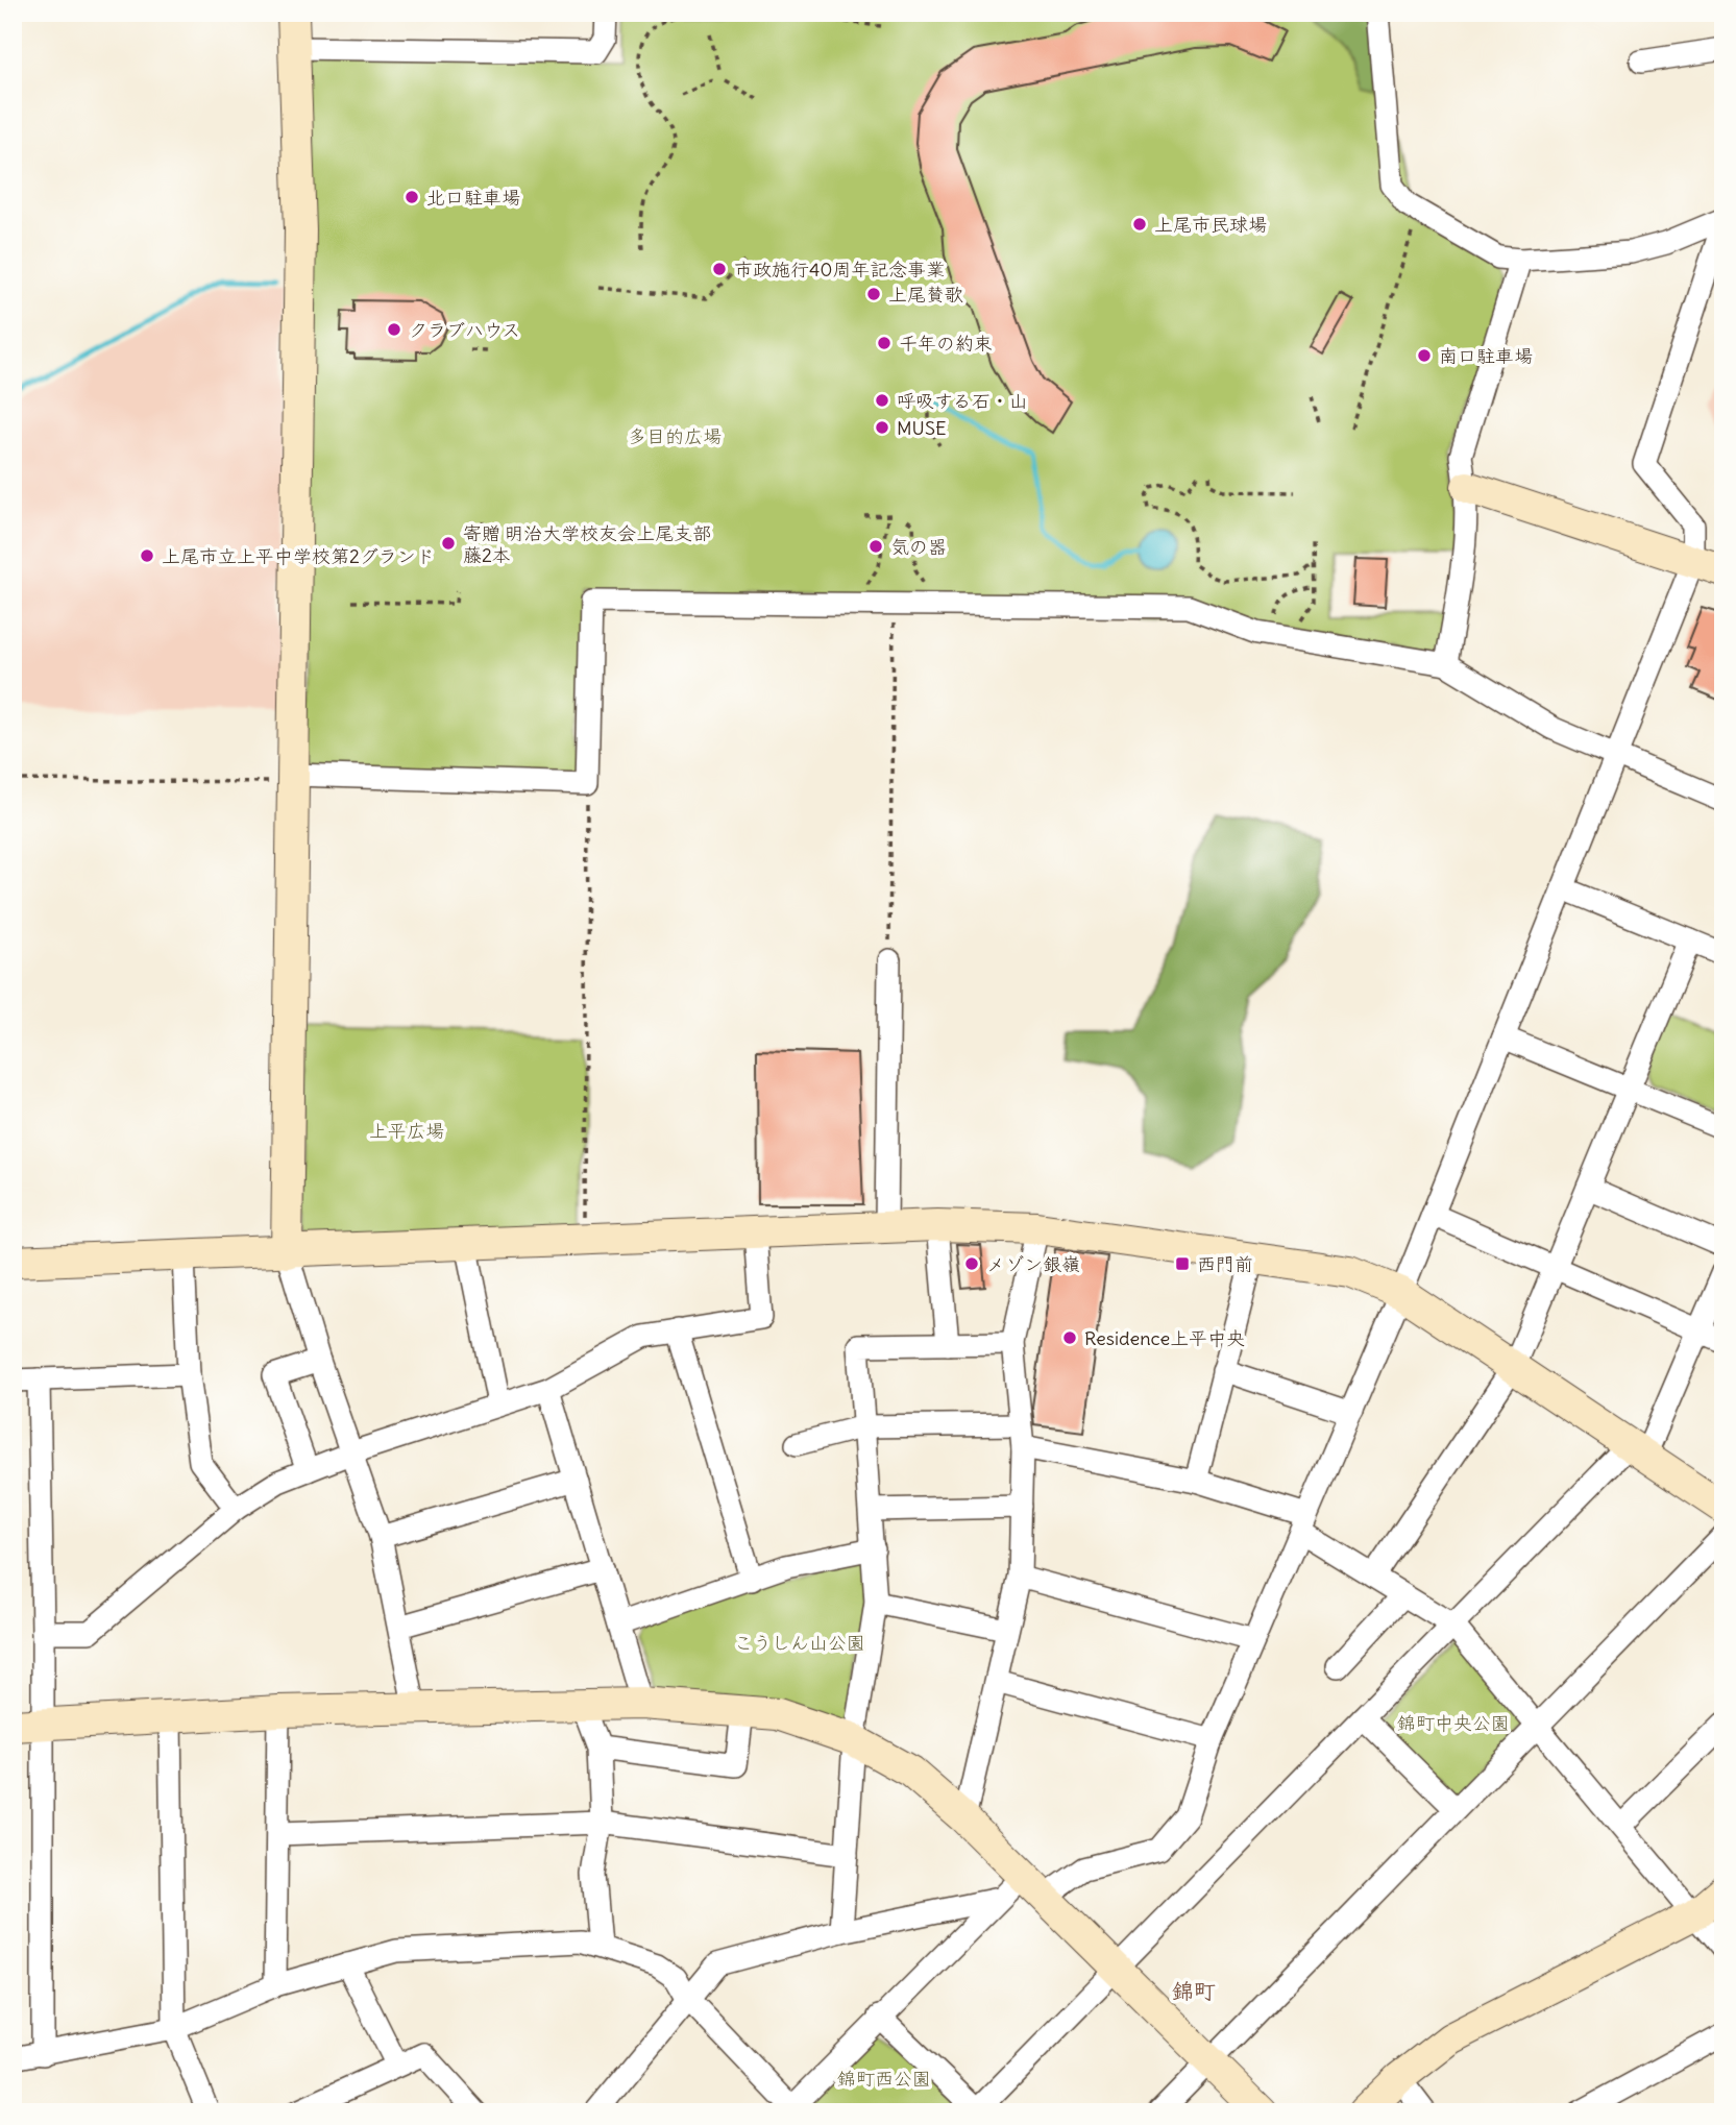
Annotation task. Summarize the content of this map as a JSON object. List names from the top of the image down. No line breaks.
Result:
{"districts":["錦町"],"parks":["多目的広場","上平広場","こうしん山公園","錦町中央公園","錦町西公園"],"places":{"other":["北口駐車場","上尾市民球場","市政施行40周年記念事業","上尾賛歌","クラブハウス","千年の約束","南口駐車場","呼吸する石・山","MUSE","寄贈 明治大学校友会上尾支部 藤2本","気の器","上尾市立上平中学校第2グランド","メゾン銀嶺","Residence上平中央"],"transit":["西門前"]}}
